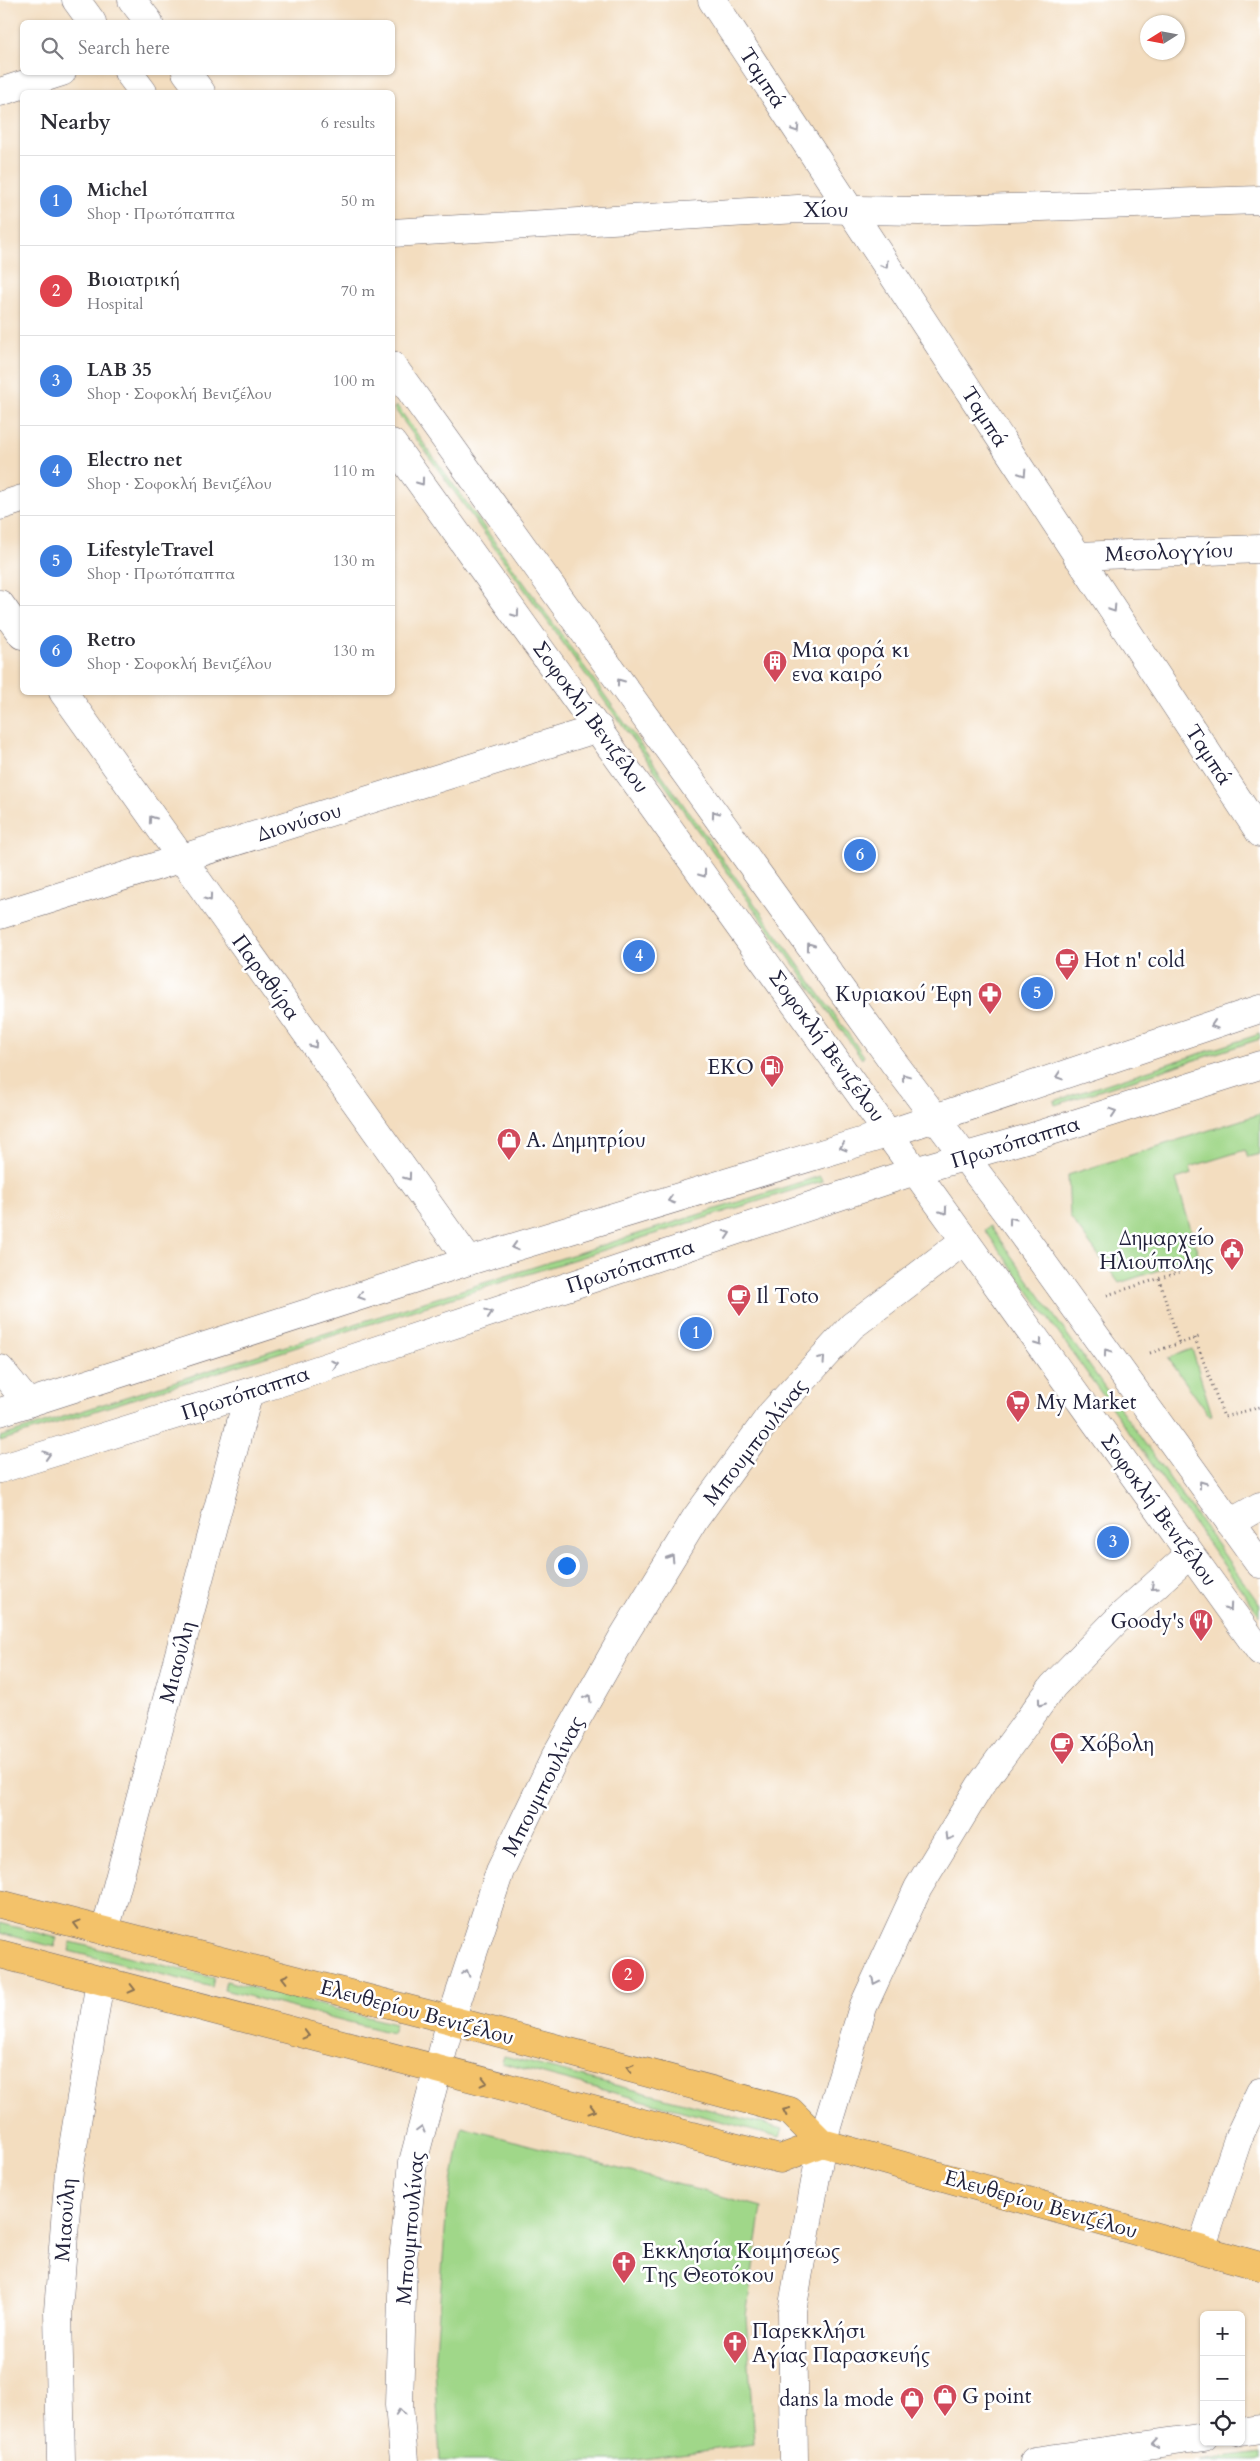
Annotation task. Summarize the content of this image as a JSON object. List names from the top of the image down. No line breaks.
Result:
{"streets":{"main road":["Ελευθερίου Βενιζέλου"],"street":["Ταμπά","Χίου","Μεσολογγίου","Σοφοκλή Βενιζέλου","Διονύσου","Παραθύρα","Πρωτόπαππα","Μπουμπουλίνας","Μιαούλη"]},"crossings":[["Ταμπά","Χίου"],["Ταμπά","Μεσολογγίου"],["Σοφοκλή Βενιζέλου","Διονύσου"],["Σοφοκλή Βενιζέλου","Πρωτόπαππα"],["Σοφοκλή Βενιζέλου","Μπουμπουλίνας"],["Διονύσου","Παραθύρα"],["Πρωτόπαππα","Μιαούλη"],["Μπουμπουλίνας","Ελευθερίου Βενιζέλου"],["Μιαούλη","Ελευθερίου Βενιζέλου"]],"one_way":["Ταμπά","Μπουμπουλίνας"],"places":{"building":["Μια φορά κι ενα καιρό"],"cafe":["Hot n' cold","Il Toto","Χόβολη"],"pharmacy":["Κυριακού Έφη"],"fuel station":["ΕΚΟ"],"shop":["Α. Δημητρίου","G point","dans la mode"],"public building":["Δημαρχείο Ηλιούπολης"],"supermarket":["My Market"],"restaurant":["Goody's"],"church":["Εκκλησία Κοιμήσεως Της Θεοτόκου","Παρεκκλήσι Αγίας Παρασκευής"]},"north":"left","page":{"search":"Search here","heading":["Nearby","6 results"],"list":[{"mark":"1","name":"Michel","note":"Shop · Πρωτόπαππα","value":"50 m"},{"mark":"2","name":"Βιοιατρική","note":"Hospital","value":"70 m"},{"mark":"3","name":"LAB 35","note":"Shop · Σοφοκλή Βενιζέλου","value":"100 m"},{"mark":"4","name":"Electro net","note":"Shop · Σοφοκλή Βενιζέλου","value":"110 m"},{"mark":"5","name":"LifestyleTravel","note":"Shop · Πρωτόπαππα","value":"130 m"},{"mark":"6","name":"Retro","note":"Shop · Σοφοκλή Βενιζέλου","value":"130 m"}],"pins":["6","4","5","1","3","2"],"map_buttons":["+","−"]}}
